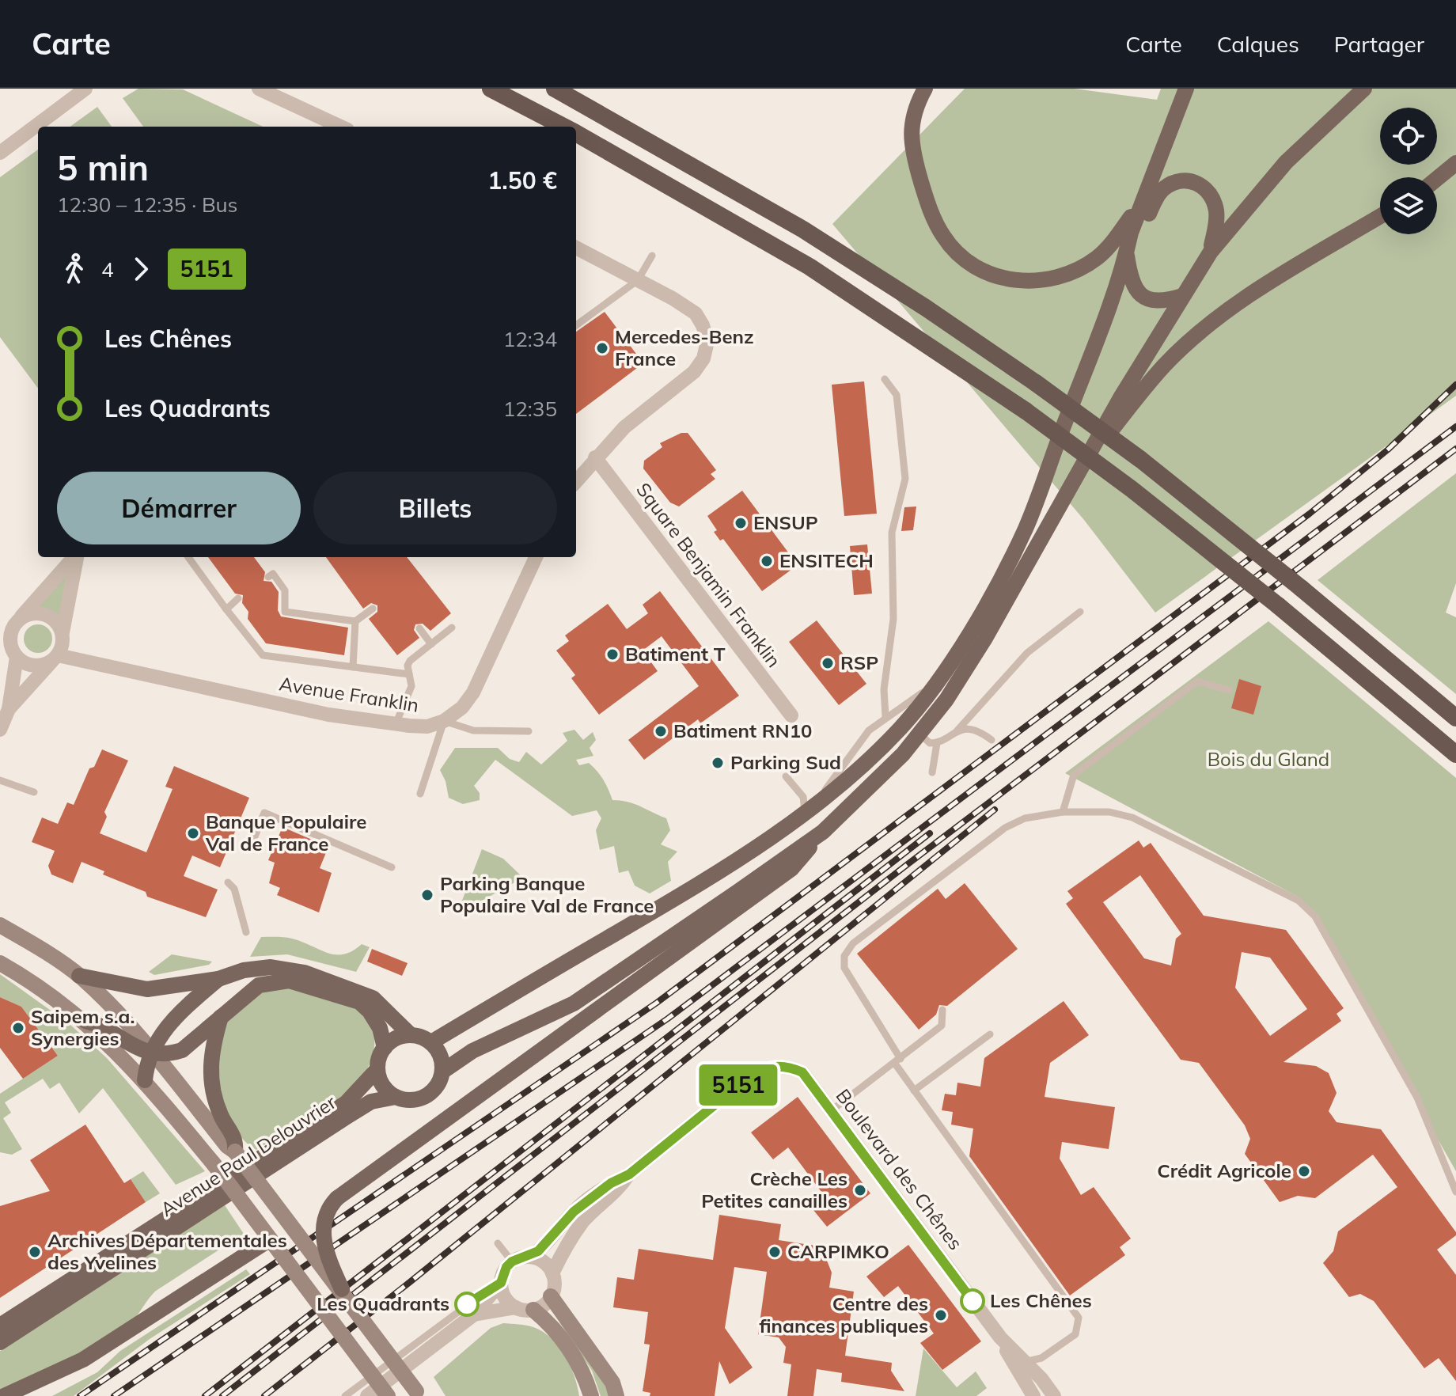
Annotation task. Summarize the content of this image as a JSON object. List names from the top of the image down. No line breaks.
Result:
{"streets":{"main road":["Avenue Paul Delouvrier"],"street":["Square Benjamin Franklin","Avenue Franklin","Boulevard des Chênes"]},"parks":["Bois du Gland"],"places":["Mercedes-Benz France","ENSUP","ENSITECH","Batiment T","RSP","Batiment RN10","Parking Sud","Banque Populaire Val de France","Parking Banque Populaire Val de France","Saipem s.a. Synergies","Crédit Agricole","Crèche Les Petites canailles","Archives Départementales des Yvelines","CARPIMKO","Les Chênes","Les Quadrants","Centre des finances publiques"],"lines":["bus line 5151"],"page":{"header":"Carte","nav":["Carte","Calques","Partager"],"on_map":"5151","heading":["5 min","12:30 – 12:35 · Bus","1.50 €"],"legs":["4","5151"],"list":[{"name":"Les Chênes","value":"12:34"},{"name":"Les Quadrants","value":"12:35"}],"buttons":["Démarrer","Billets"]}}
